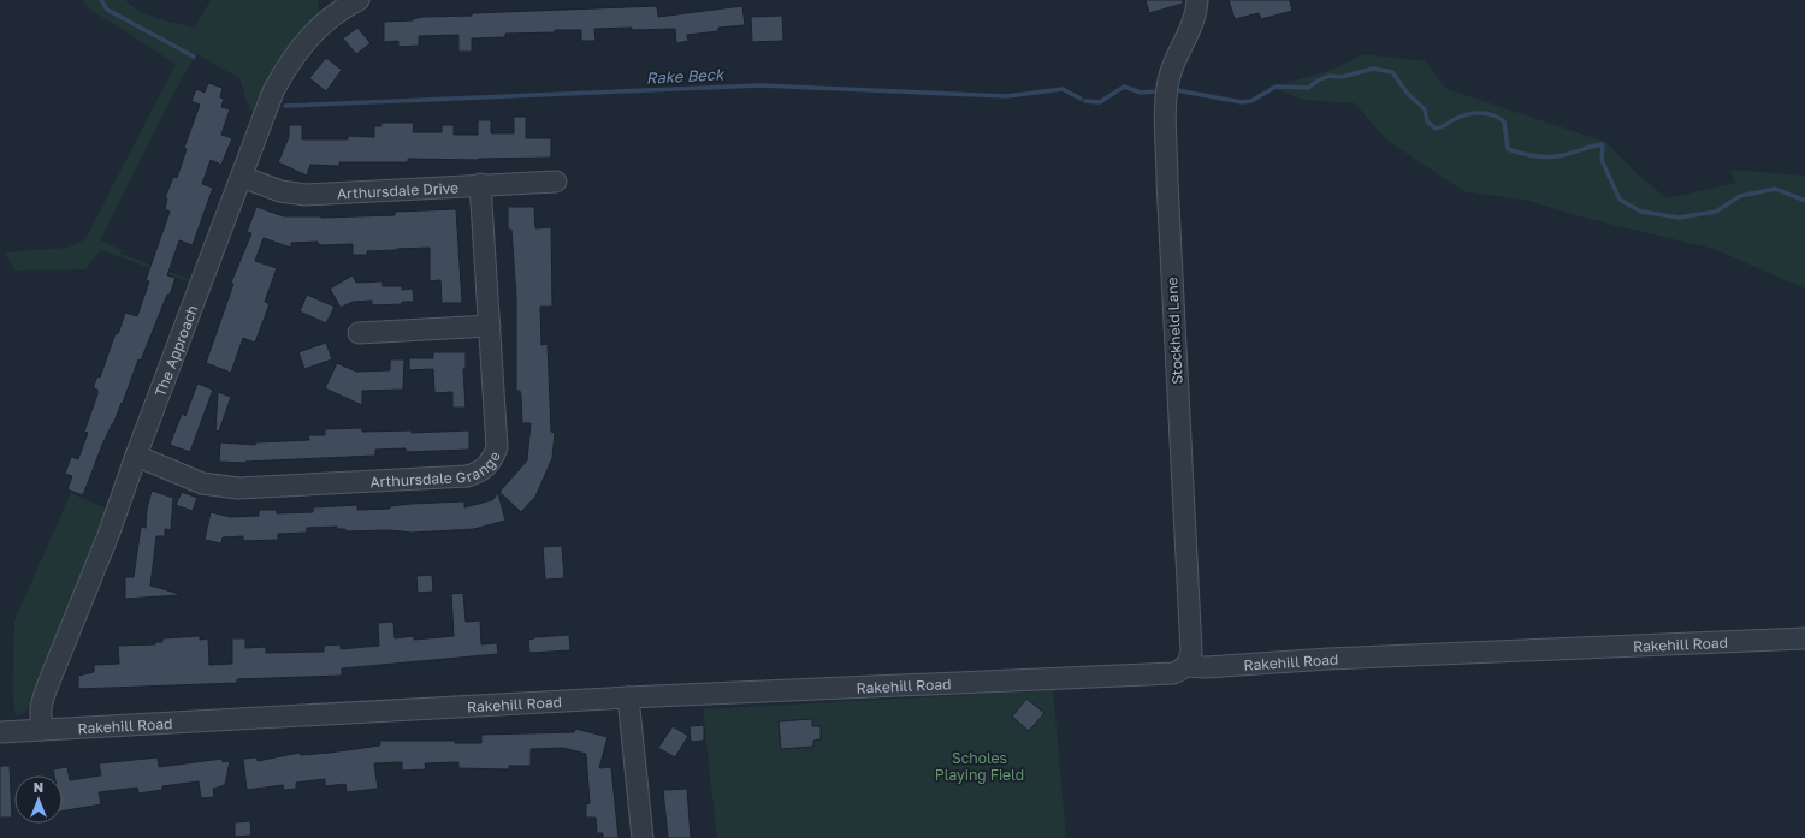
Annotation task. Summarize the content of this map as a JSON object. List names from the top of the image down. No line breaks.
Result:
{"streets":{"street":["Arthursdale Drive","Stockheld Lane","The Approach","Arthursdale Grange","Rakehill Road"]},"crossings":[["Arthursdale Drive","The Approach"],["Arthursdale Drive","Arthursdale Grange"],["Stockheld Lane","Rakehill Road"],["The Approach","Arthursdale Grange"],["The Approach","Rakehill Road"]],"water":["Rake Beck"],"parks":["Scholes Playing Field"],"north":"top"}
